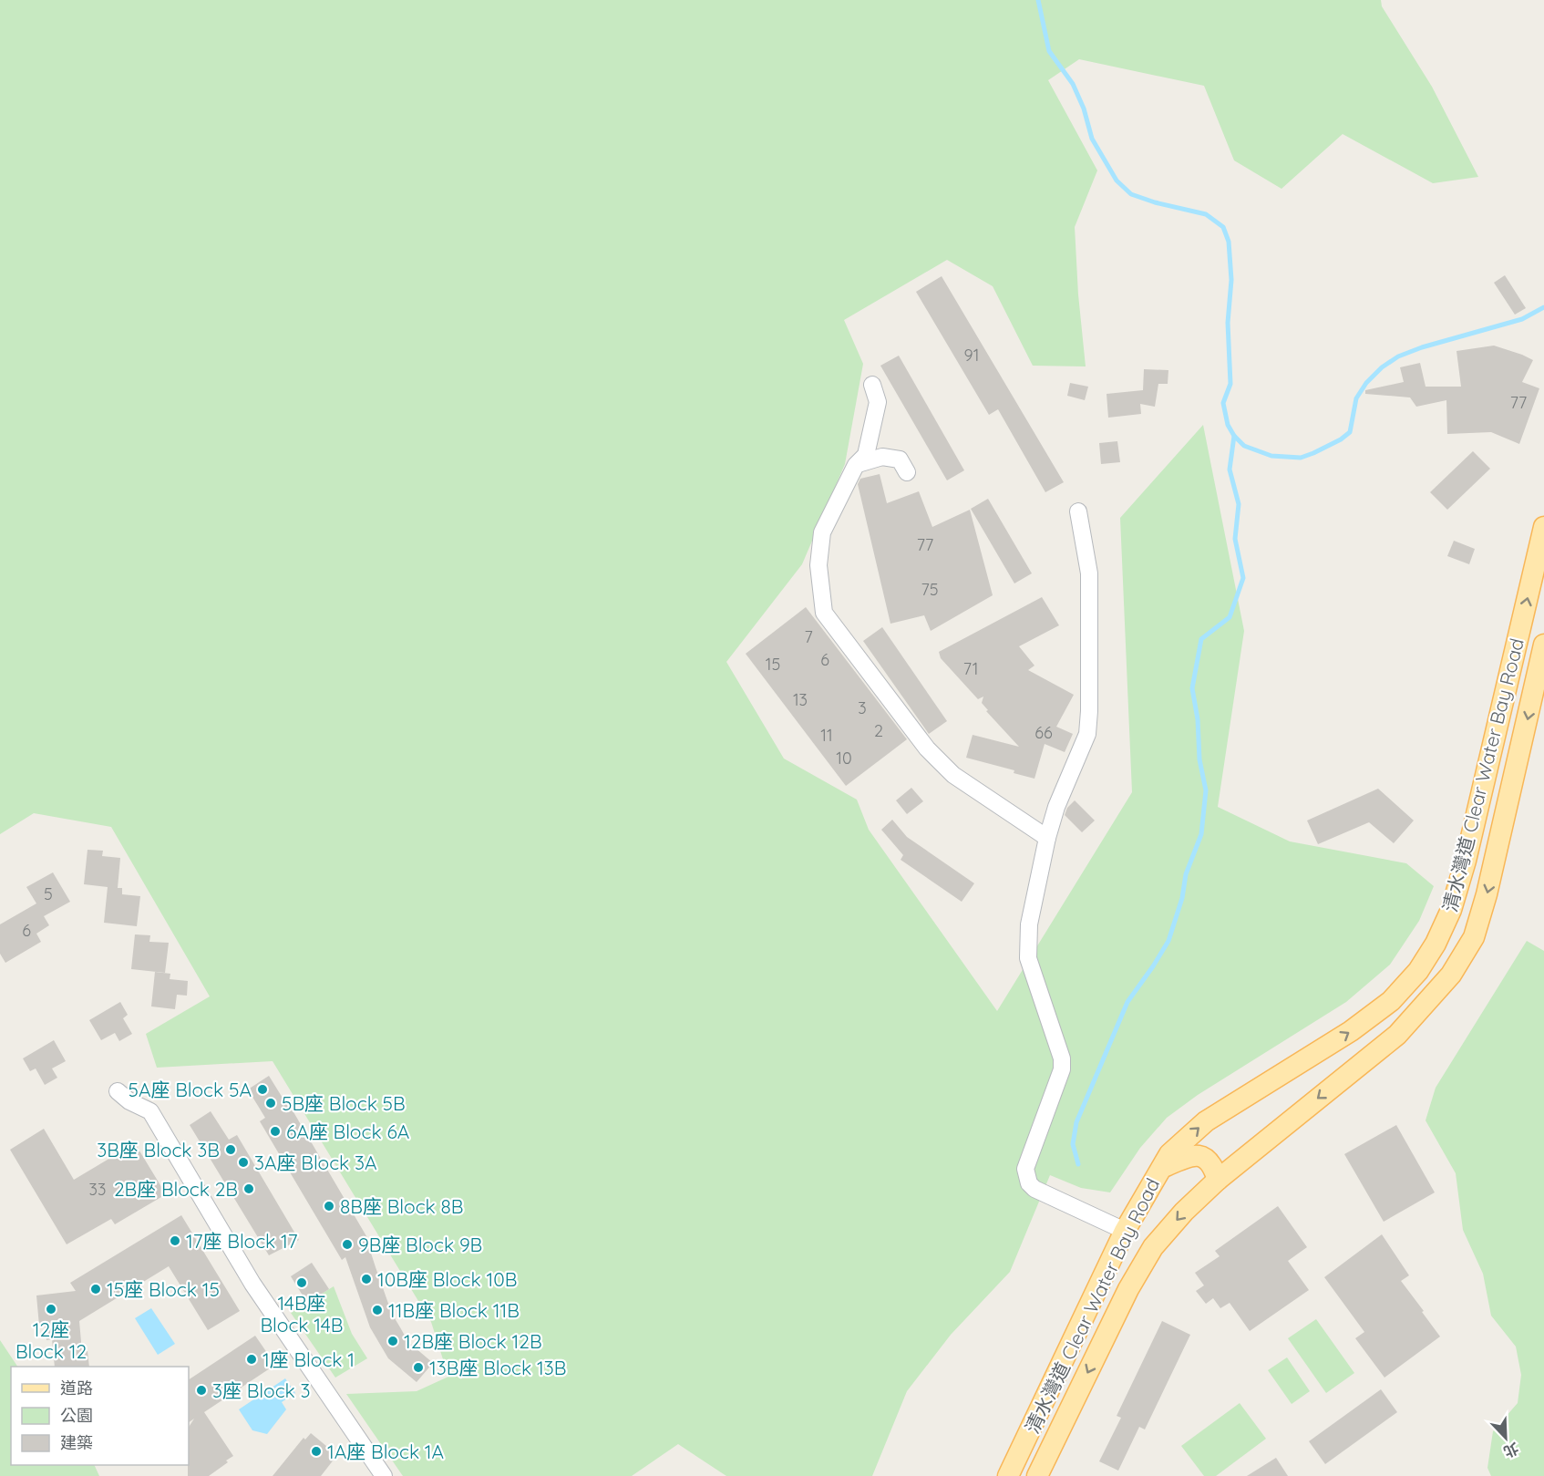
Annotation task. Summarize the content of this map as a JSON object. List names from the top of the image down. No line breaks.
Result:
{"streets":{"main road":["清水灣道 Clear Water Bay Road"]},"places":["5A座 Block 5A","5B座 Block 5B","6A座 Block 6A","3B座 Block 3B","3A座 Block 3A","2B座 Block 2B","8B座 Block 8B","17座 Block 17","9B座 Block 9B","10B座 Block 10B","14B座 Block 14B","15座 Block 15","12座 Block 12","11B座 Block 11B","12B座 Block 12B","1座 Block 1","13B座 Block 13B","3座 Block 3","1A座 Block 1A"],"house_numbers":["91","77","77","75","7","6","15","71","13","3","2","66","11","10","5","6","33"],"legend":["道路","公園","建築"],"north":"bottom right"}
